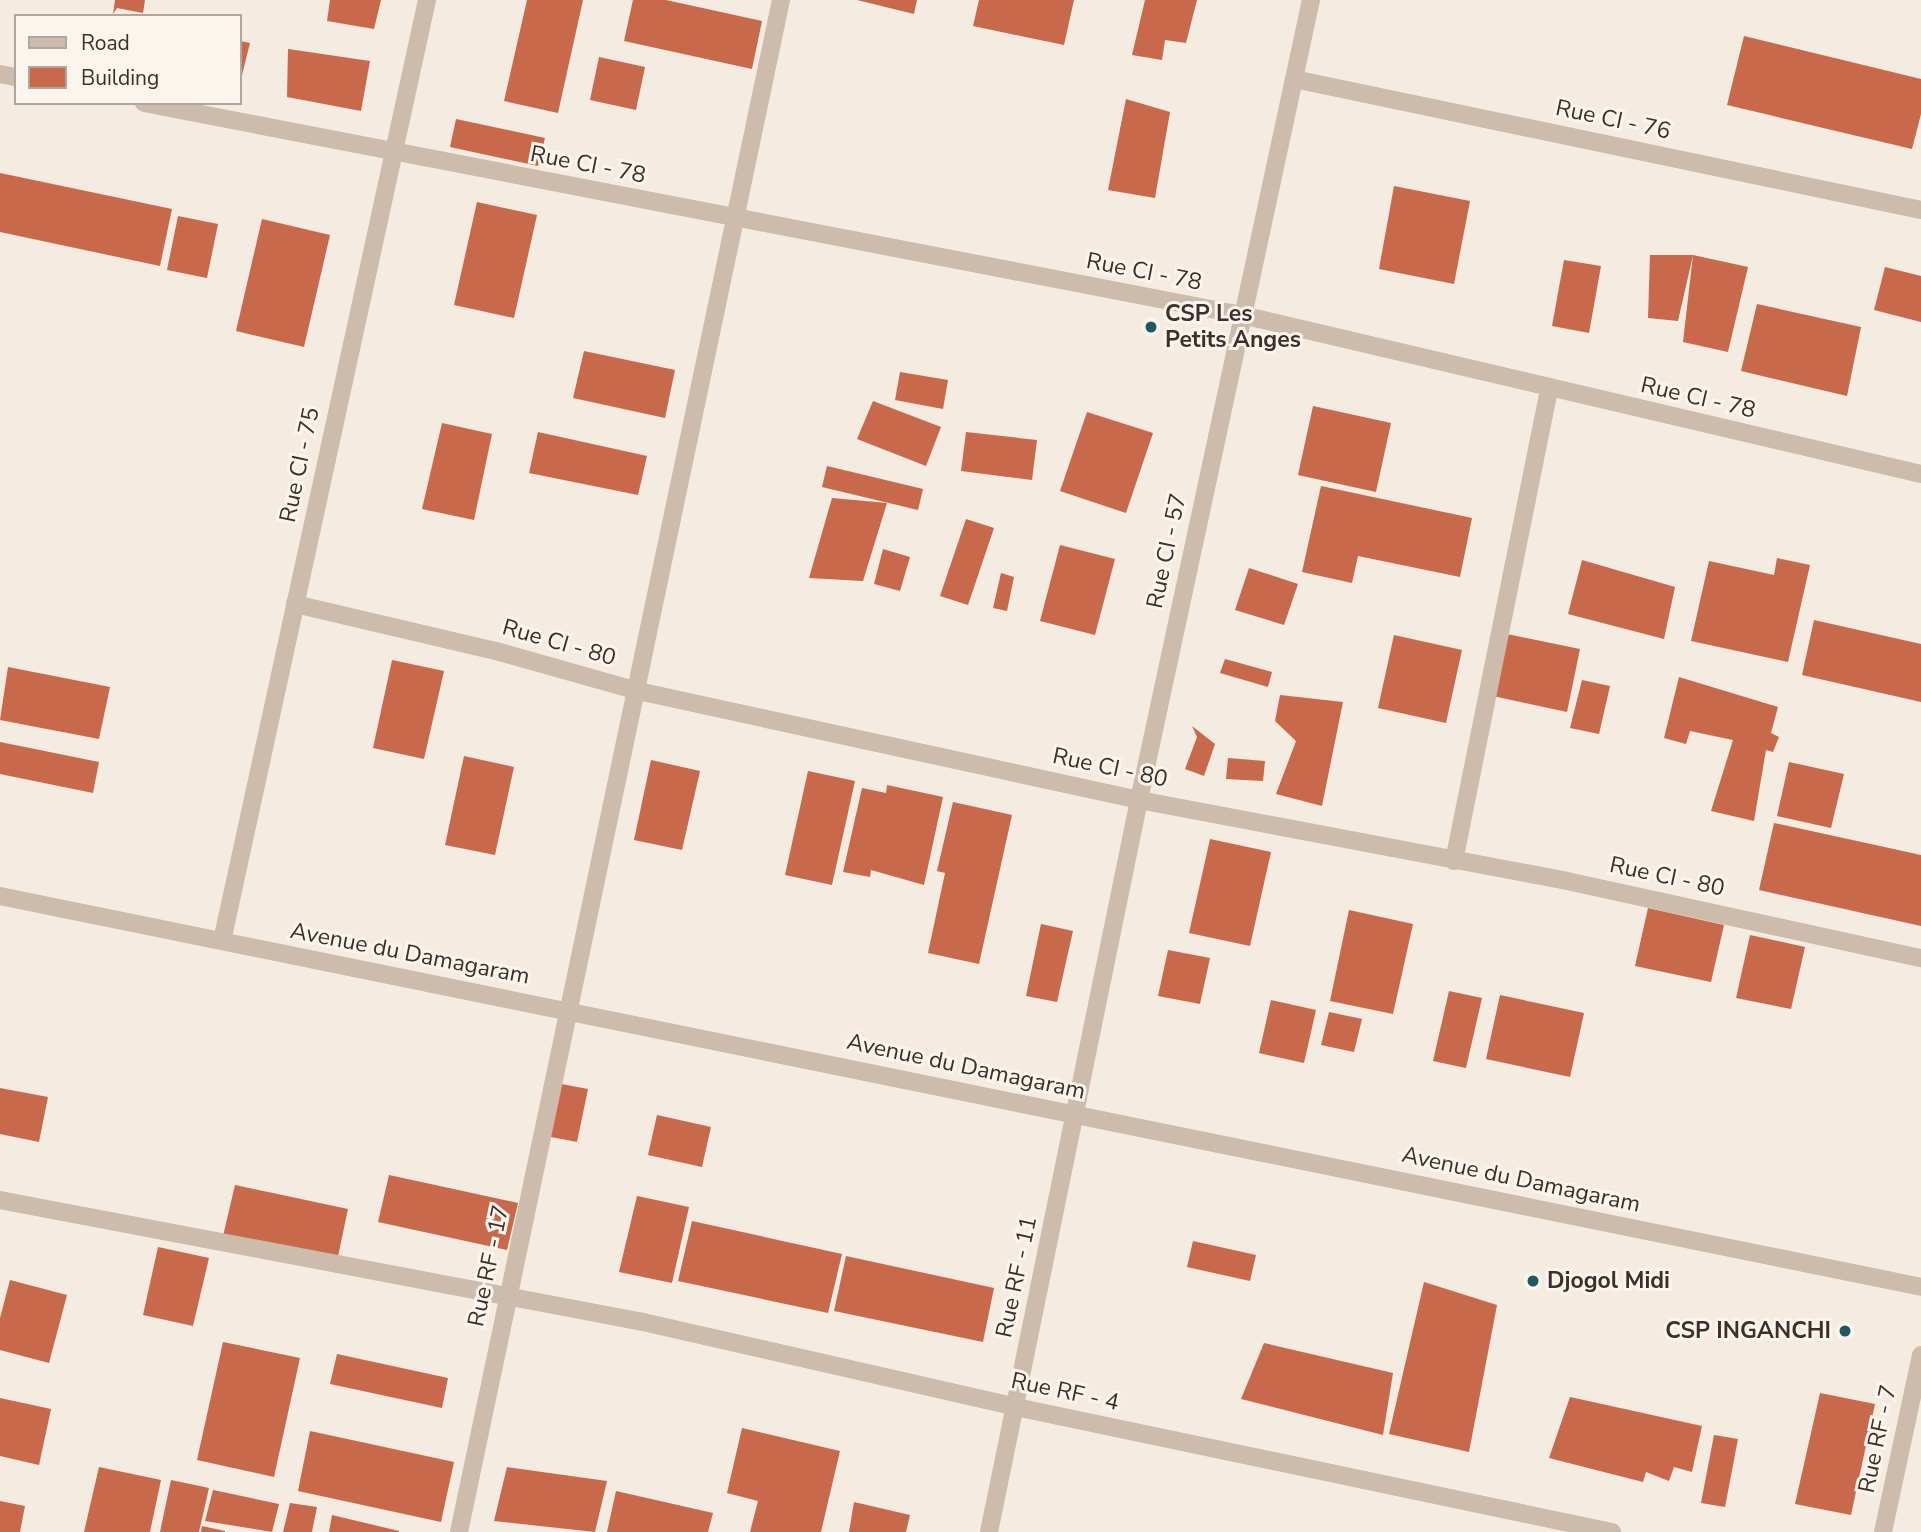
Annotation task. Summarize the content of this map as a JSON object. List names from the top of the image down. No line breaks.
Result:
{"streets":{"street":["Rue CI - 76","Rue CI - 78","Rue CI - 75","Rue CI - 57","Rue CI - 80","Avenue du Damagaram","Rue RF - 17","Rue RF - 11","Rue RF - 4","Rue RF - 7"]},"crossings":[["Rue CI - 76","Rue CI - 57"],["Rue CI - 78","Rue CI - 75"],["Rue CI - 78","Rue CI - 57"],["Rue CI - 78","Rue RF - 17"],["Rue CI - 75","Rue CI - 80"],["Rue CI - 75","Avenue du Damagaram"],["Rue CI - 57","Rue CI - 80"],["Rue CI - 57","Avenue du Damagaram"],["Rue CI - 57","Rue RF - 11"],["Rue CI - 80","Rue RF - 17"],["Avenue du Damagaram","Rue RF - 17"],["Avenue du Damagaram","Rue RF - 11"],["Rue RF - 17","Rue RF - 4"],["Rue RF - 11","Rue RF - 4"]],"places":["CSP Les Petits Anges","Djogol Midi","CSP INGANCHI"],"legend":["Road","Building"]}
